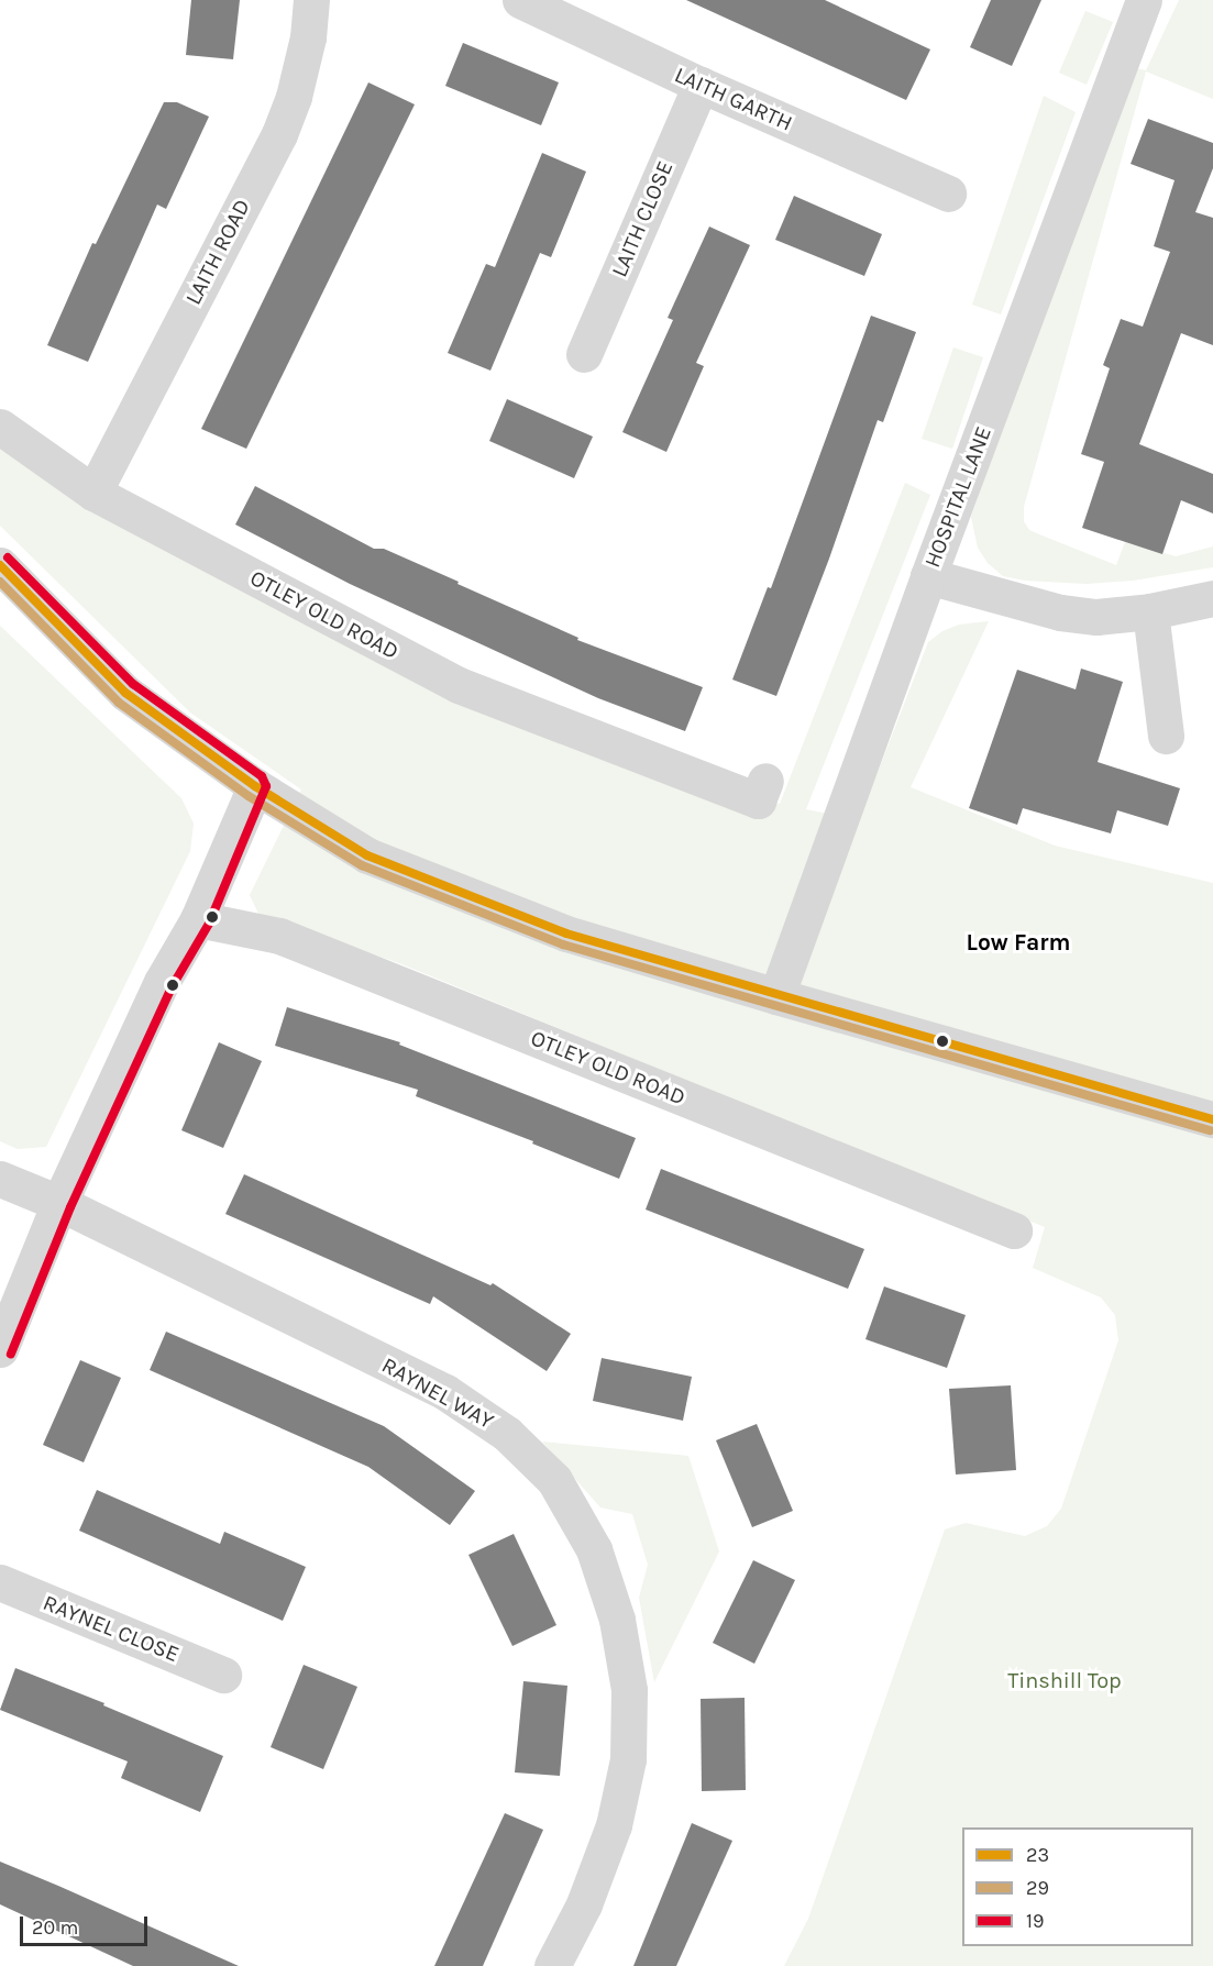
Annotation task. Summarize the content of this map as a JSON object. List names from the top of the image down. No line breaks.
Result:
{"streets":{"street":["LAITH GARTH","LAITH CLOSE","LAITH ROAD","HOSPITAL LANE","OTLEY OLD ROAD","RAYNEL WAY","RAYNEL CLOSE"]},"crossings":[["LAITH GARTH","LAITH CLOSE"],["LAITH ROAD","OTLEY OLD ROAD"]],"districts":["Low Farm"],"parks":["Tinshill Top"],"lines":["transit line 19","transit line 23","transit line 29"],"legend":["23","29","19"],"scale_bar":"20 m"}
